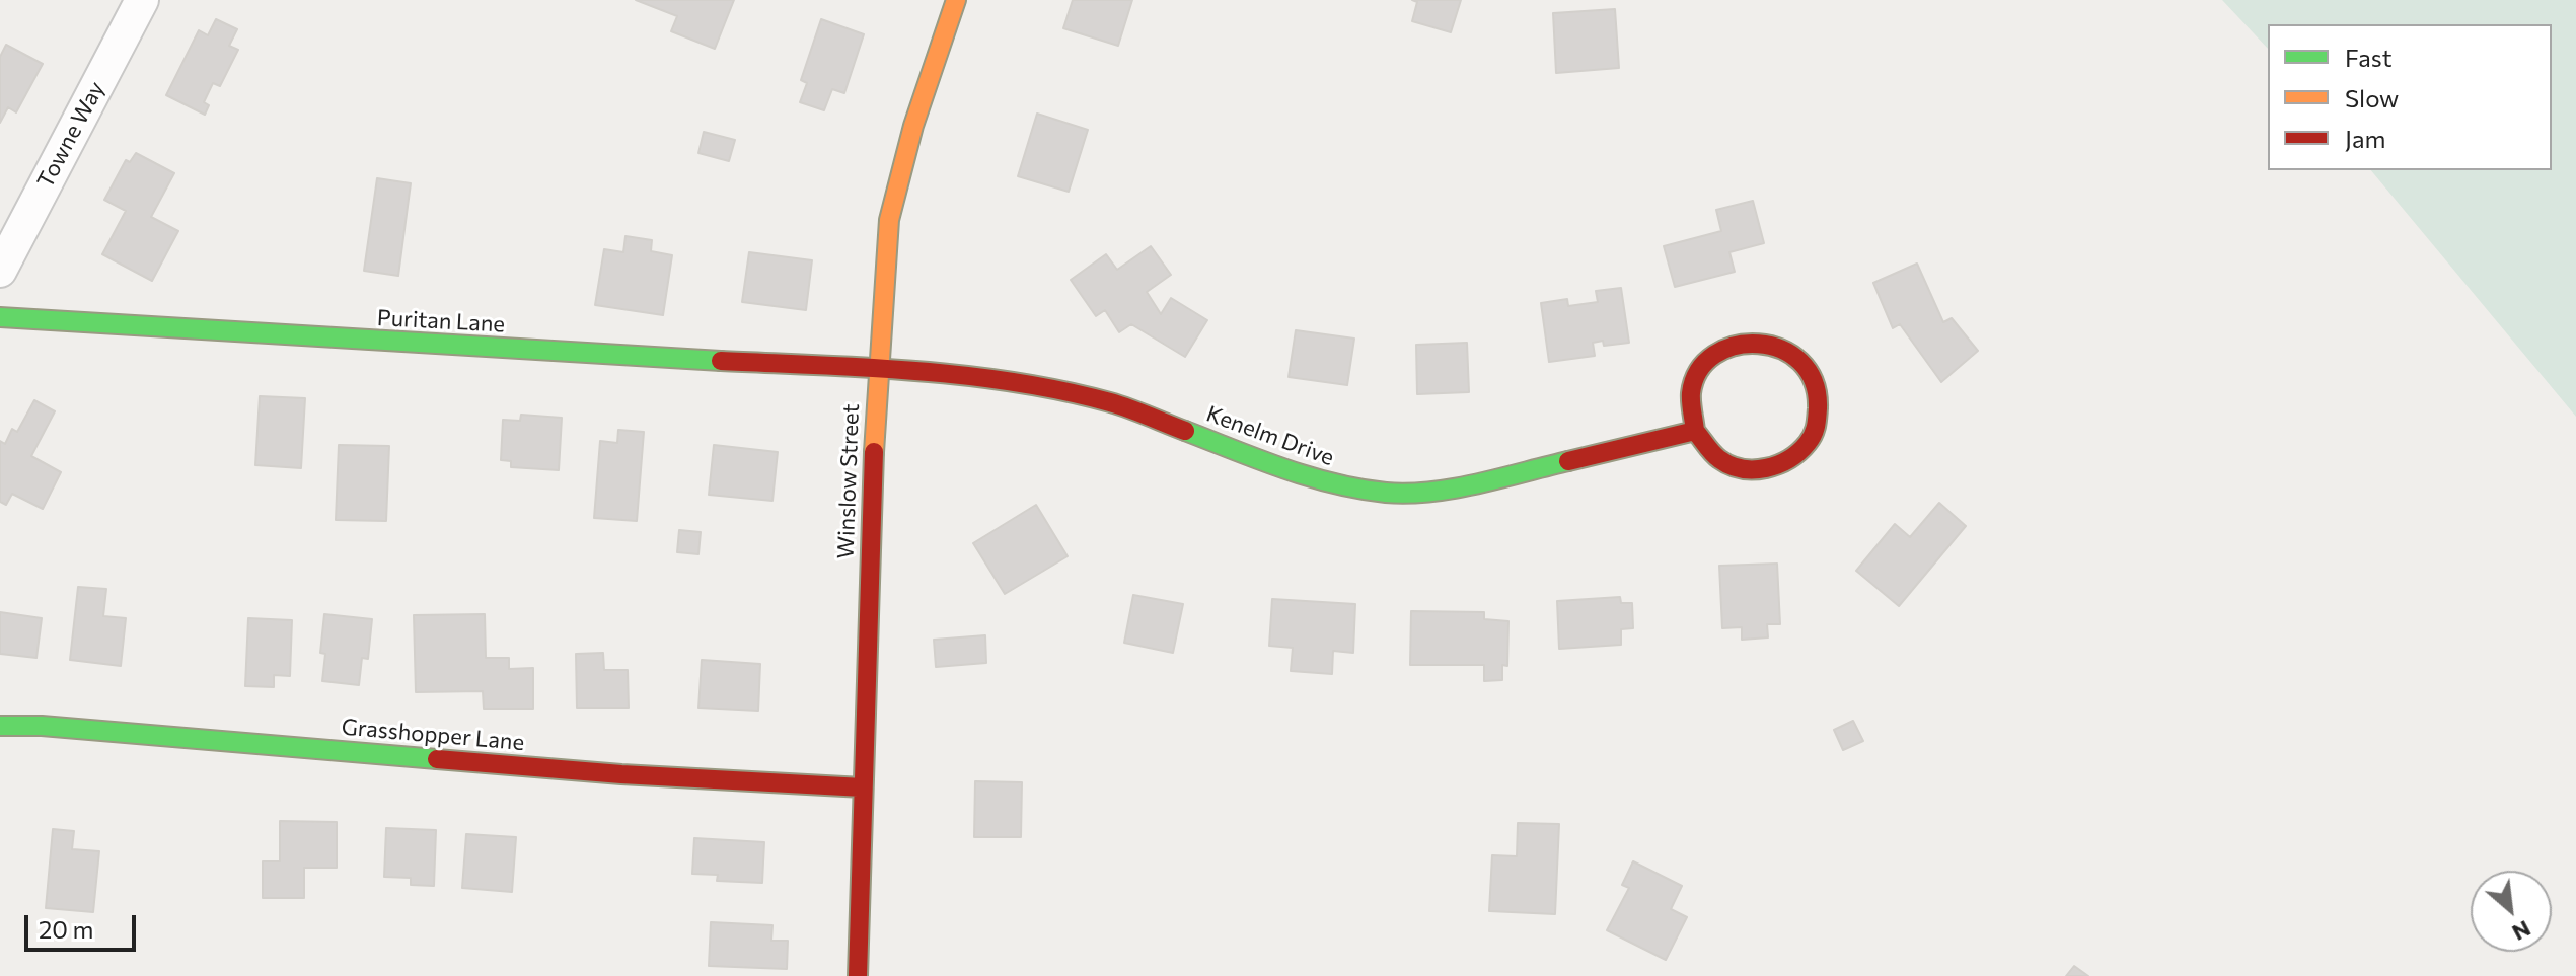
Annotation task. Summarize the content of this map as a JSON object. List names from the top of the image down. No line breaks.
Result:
{"streets":{"street":["Towne Way","Puritan Lane","Kenelm Drive","Winslow Street","Grasshopper Lane"]},"crossings":[["Puritan Lane","Kenelm Drive"],["Puritan Lane","Winslow Street"],["Kenelm Drive","Winslow Street"],["Winslow Street","Grasshopper Lane"]],"legend":["Fast","Slow","Jam"],"scale_bar":"20 m","north":"bottom right"}
